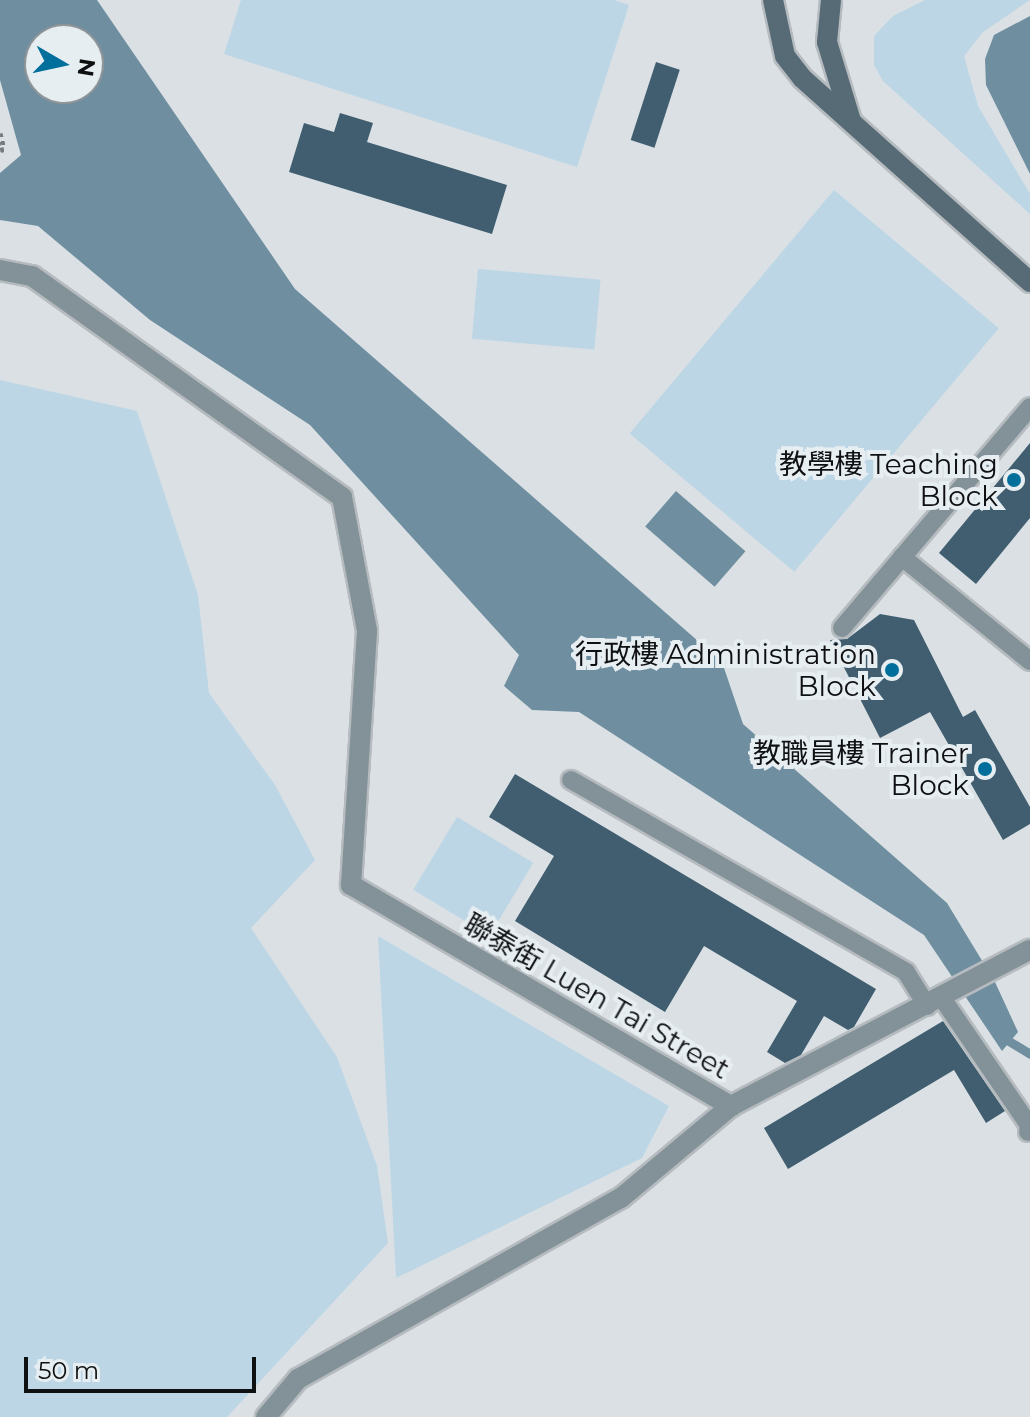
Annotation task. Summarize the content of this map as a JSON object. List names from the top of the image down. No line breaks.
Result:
{"streets":{"street":["聯泰街 Luen Tai Street"]},"places":["教學樓 Teaching Block","行政樓 Administration Block","教職員樓 Trainer Block"],"scale_bar":"50 m","north":"right"}
